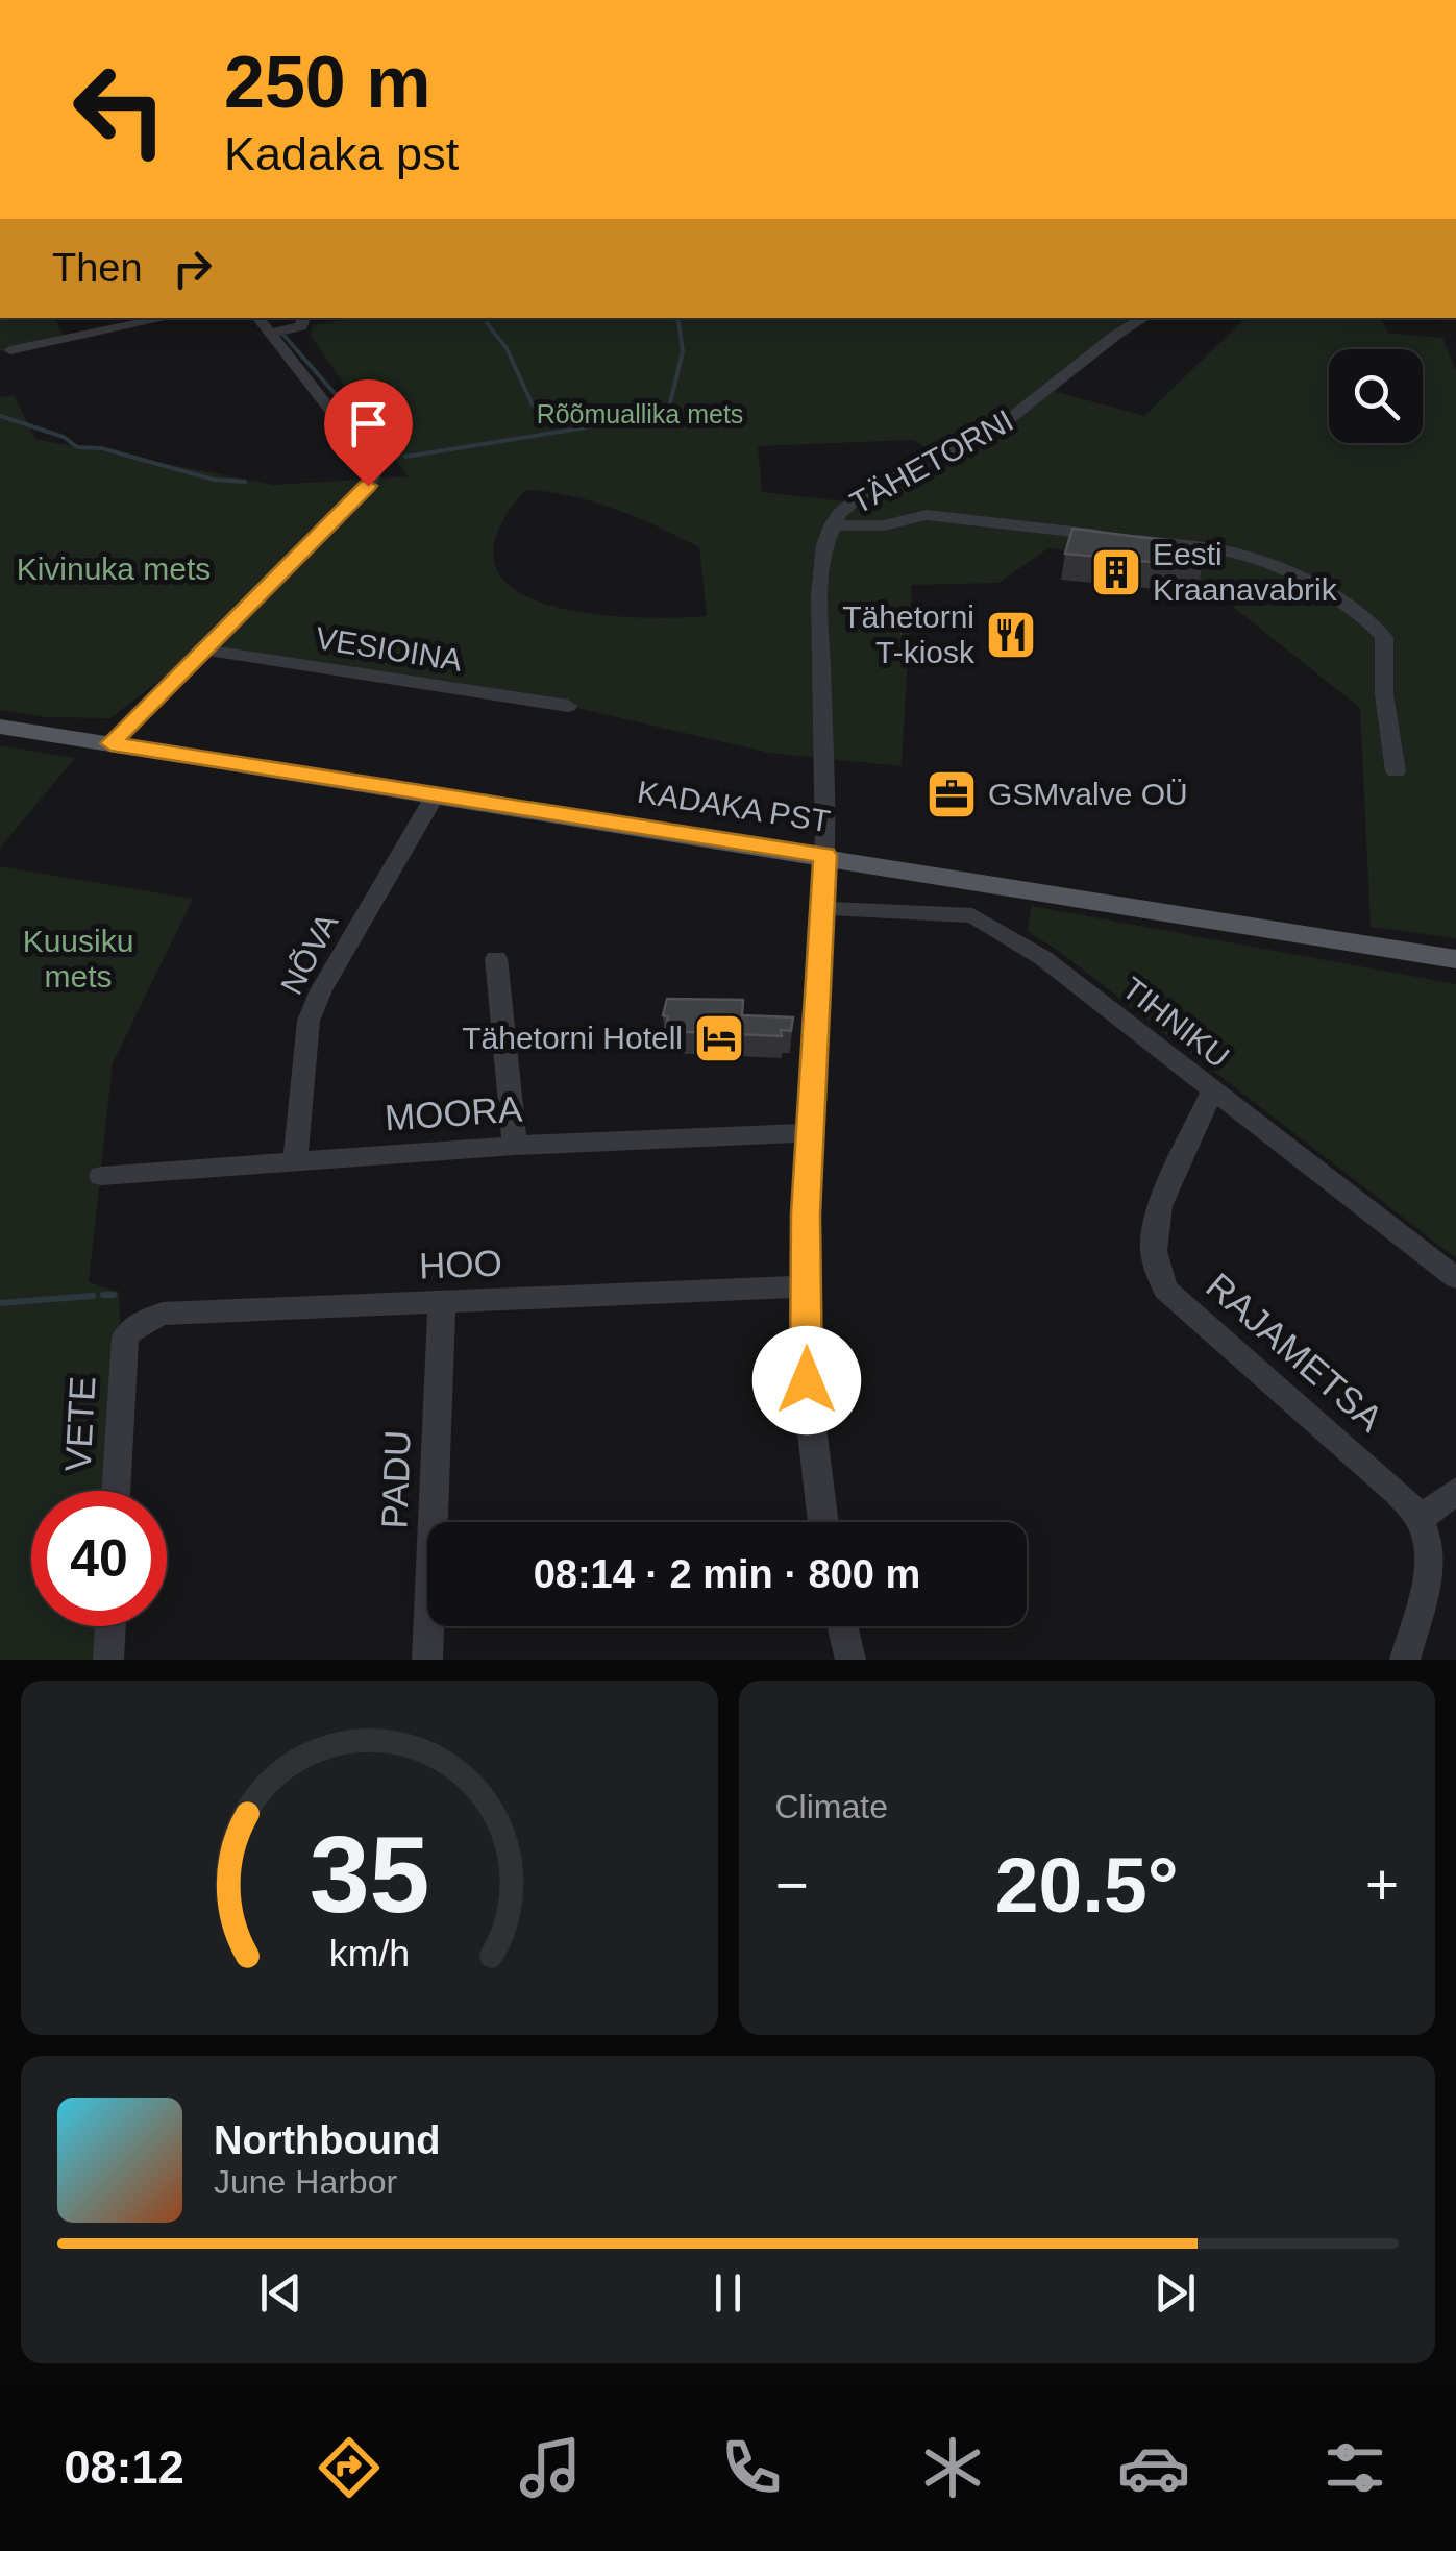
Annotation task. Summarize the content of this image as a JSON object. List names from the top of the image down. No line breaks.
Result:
{"streets":{"main road":["KADAKA PST"],"street":["TÄHETORNI","VESIOINA","NÕVA","TIHNIKU","MOORA","HOO","RAJAMETSA","VETE","PADU"]},"crossings":[["TÄHETORNI","KADAKA PST"],["TÄHETORNI","TIHNIKU"],["TÄHETORNI","MOORA"],["TÄHETORNI","HOO"],["KADAKA PST","NÕVA"],["NÕVA","MOORA"],["TIHNIKU","RAJAMETSA"],["HOO","VETE"],["HOO","PADU"]],"parks":["Rõõmuallika mets","Kivinuka mets","Kuusiku mets"],"places":{"building":["Eesti Kraanavabrik"],"restaurant":["Tähetorni T-kiosk"],"office":["GSMvalve OÜ"],"hotel":["Tähetorni Hotell"]},"page":{"turn":["250 m","Kadaka pst"],"then":"Then","limit":"40","trip":"08:14 · 2 min · 800 m","tile":"Climate","heat":["−","20.5°","+"],"song":["Northbound","June Harbor"],"tabs":"08:12","gauge":["35","km/h"]}}
